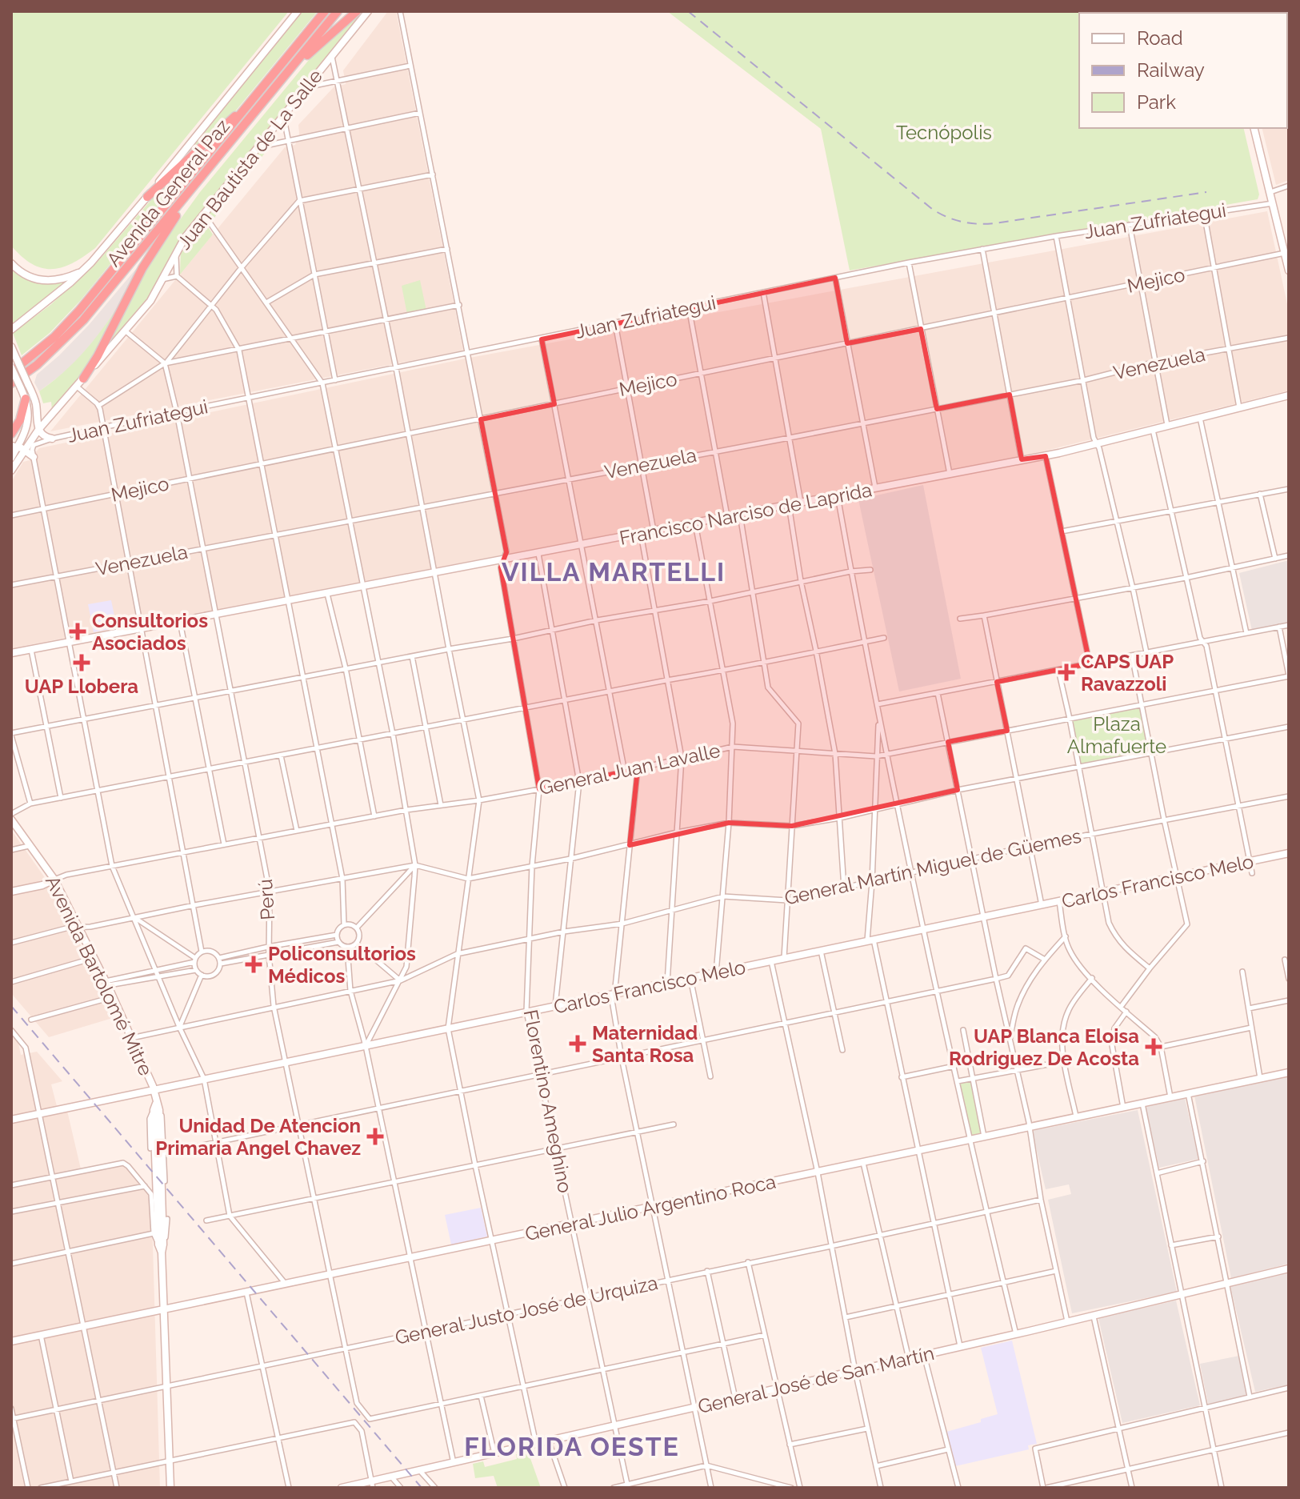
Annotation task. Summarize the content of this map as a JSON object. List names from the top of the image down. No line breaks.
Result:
{"streets":{"highway":["Avenida General Paz"],"street":["Juan Bautista de La Salle","Juan Zufriategui","Mejico","Venezuela","Francisco Narciso de Laprida","General Juan Lavalle","General Martín Miguel de Güemes","Carlos Francisco Melo","Perú","Avenida Bartolomé Mitre","Florentino Ameghino","General Julio Argentino Roca","General Justo José de Urquiza","General José de San Martín"]},"crossings":[["Juan Zufriategui","Perú"],["Juan Zufriategui","Florentino Ameghino"],["Mejico","Perú"],["Mejico","Florentino Ameghino"],["Venezuela","Perú"],["Venezuela","Florentino Ameghino"],["Francisco Narciso de Laprida","Perú"],["Francisco Narciso de Laprida","Florentino Ameghino"],["General Juan Lavalle","Perú"],["General Juan Lavalle","Avenida Bartolomé Mitre"],["General Juan Lavalle","Florentino Ameghino"],["General Martín Miguel de Güemes","Perú"],["General Martín Miguel de Güemes","Avenida Bartolomé Mitre"],["General Martín Miguel de Güemes","Florentino Ameghino"],["Carlos Francisco Melo","Perú"],["Carlos Francisco Melo","Avenida Bartolomé Mitre"],["Carlos Francisco Melo","Florentino Ameghino"],["Perú","General Julio Argentino Roca"],["Perú","General Justo José de Urquiza"],["Avenida Bartolomé Mitre","General Julio Argentino Roca"],["Avenida Bartolomé Mitre","General Justo José de Urquiza"],["Florentino Ameghino","General Julio Argentino Roca"],["Florentino Ameghino","General Justo José de Urquiza"],["Florentino Ameghino","General José de San Martín"]],"districts":["VILLA MARTELLI","FLORIDA OESTE"],"parks":["Tecnópolis","Plaza Almafuerte"],"places":{"health":["Consultorios Asociados","UAP Llobera","CAPS UAP Ravazzoli","Policonsultorios Médicos","Maternidad Santa Rosa","UAP Blanca Eloisa Rodriguez De Acosta","Unidad De Atencion Primaria Angel Chavez"]},"legend":["Road","Railway","Park"]}
